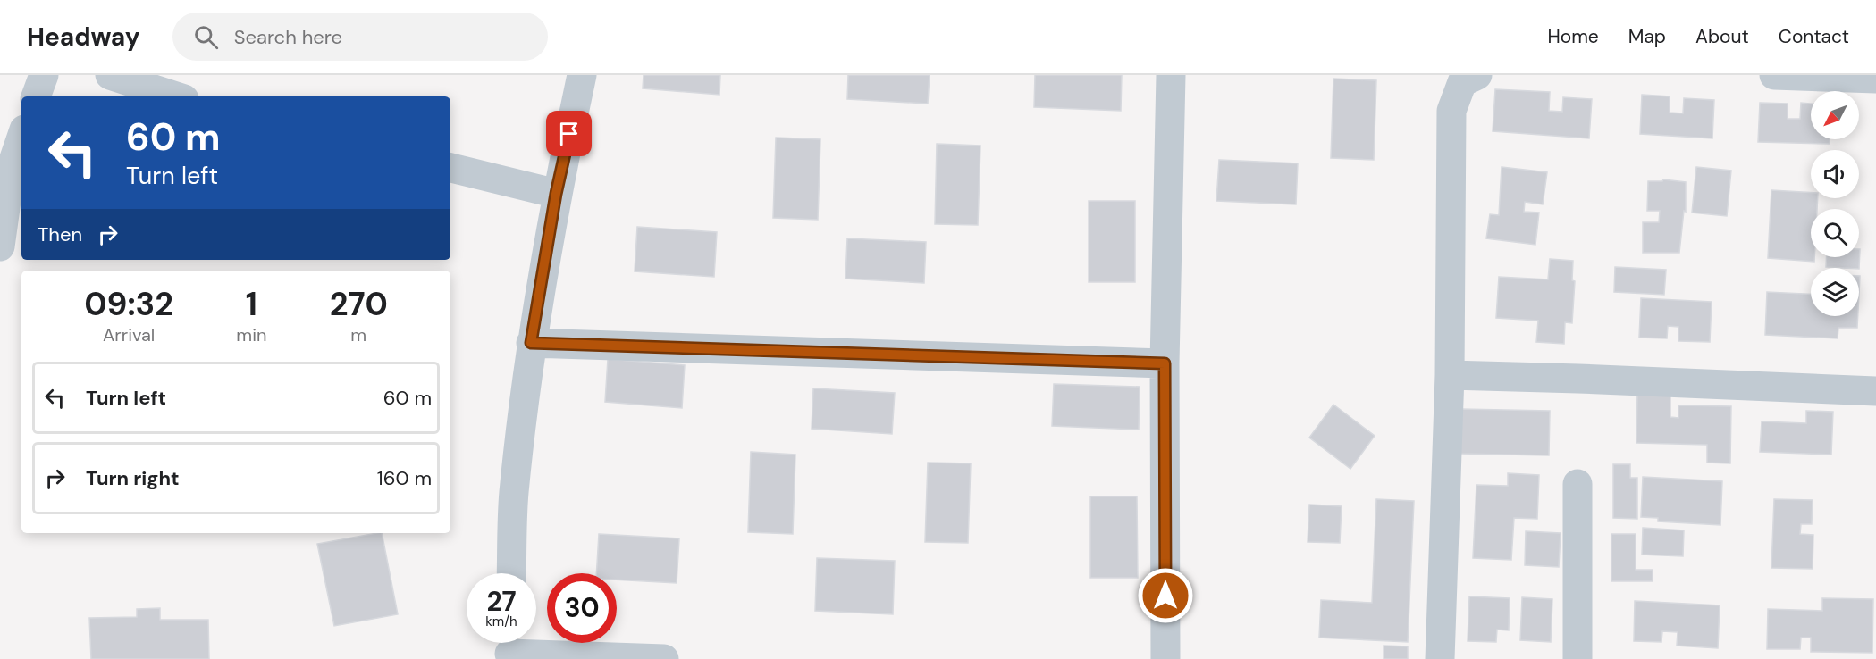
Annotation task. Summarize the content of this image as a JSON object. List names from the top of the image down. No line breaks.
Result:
{"north":"bottom left","page":{"header":"Headway","search":"Search here","nav":["Home","Map","About","Contact"],"turn":["60 m","Turn left"],"then":"Then","eta":["09:32","Arrival","1","min","270","m"],"list":[{"name":"Turn left","value":"60 m"},{"name":"Turn right","value":"160 m"}],"speed":"27 km/h","limit":"30"}}
